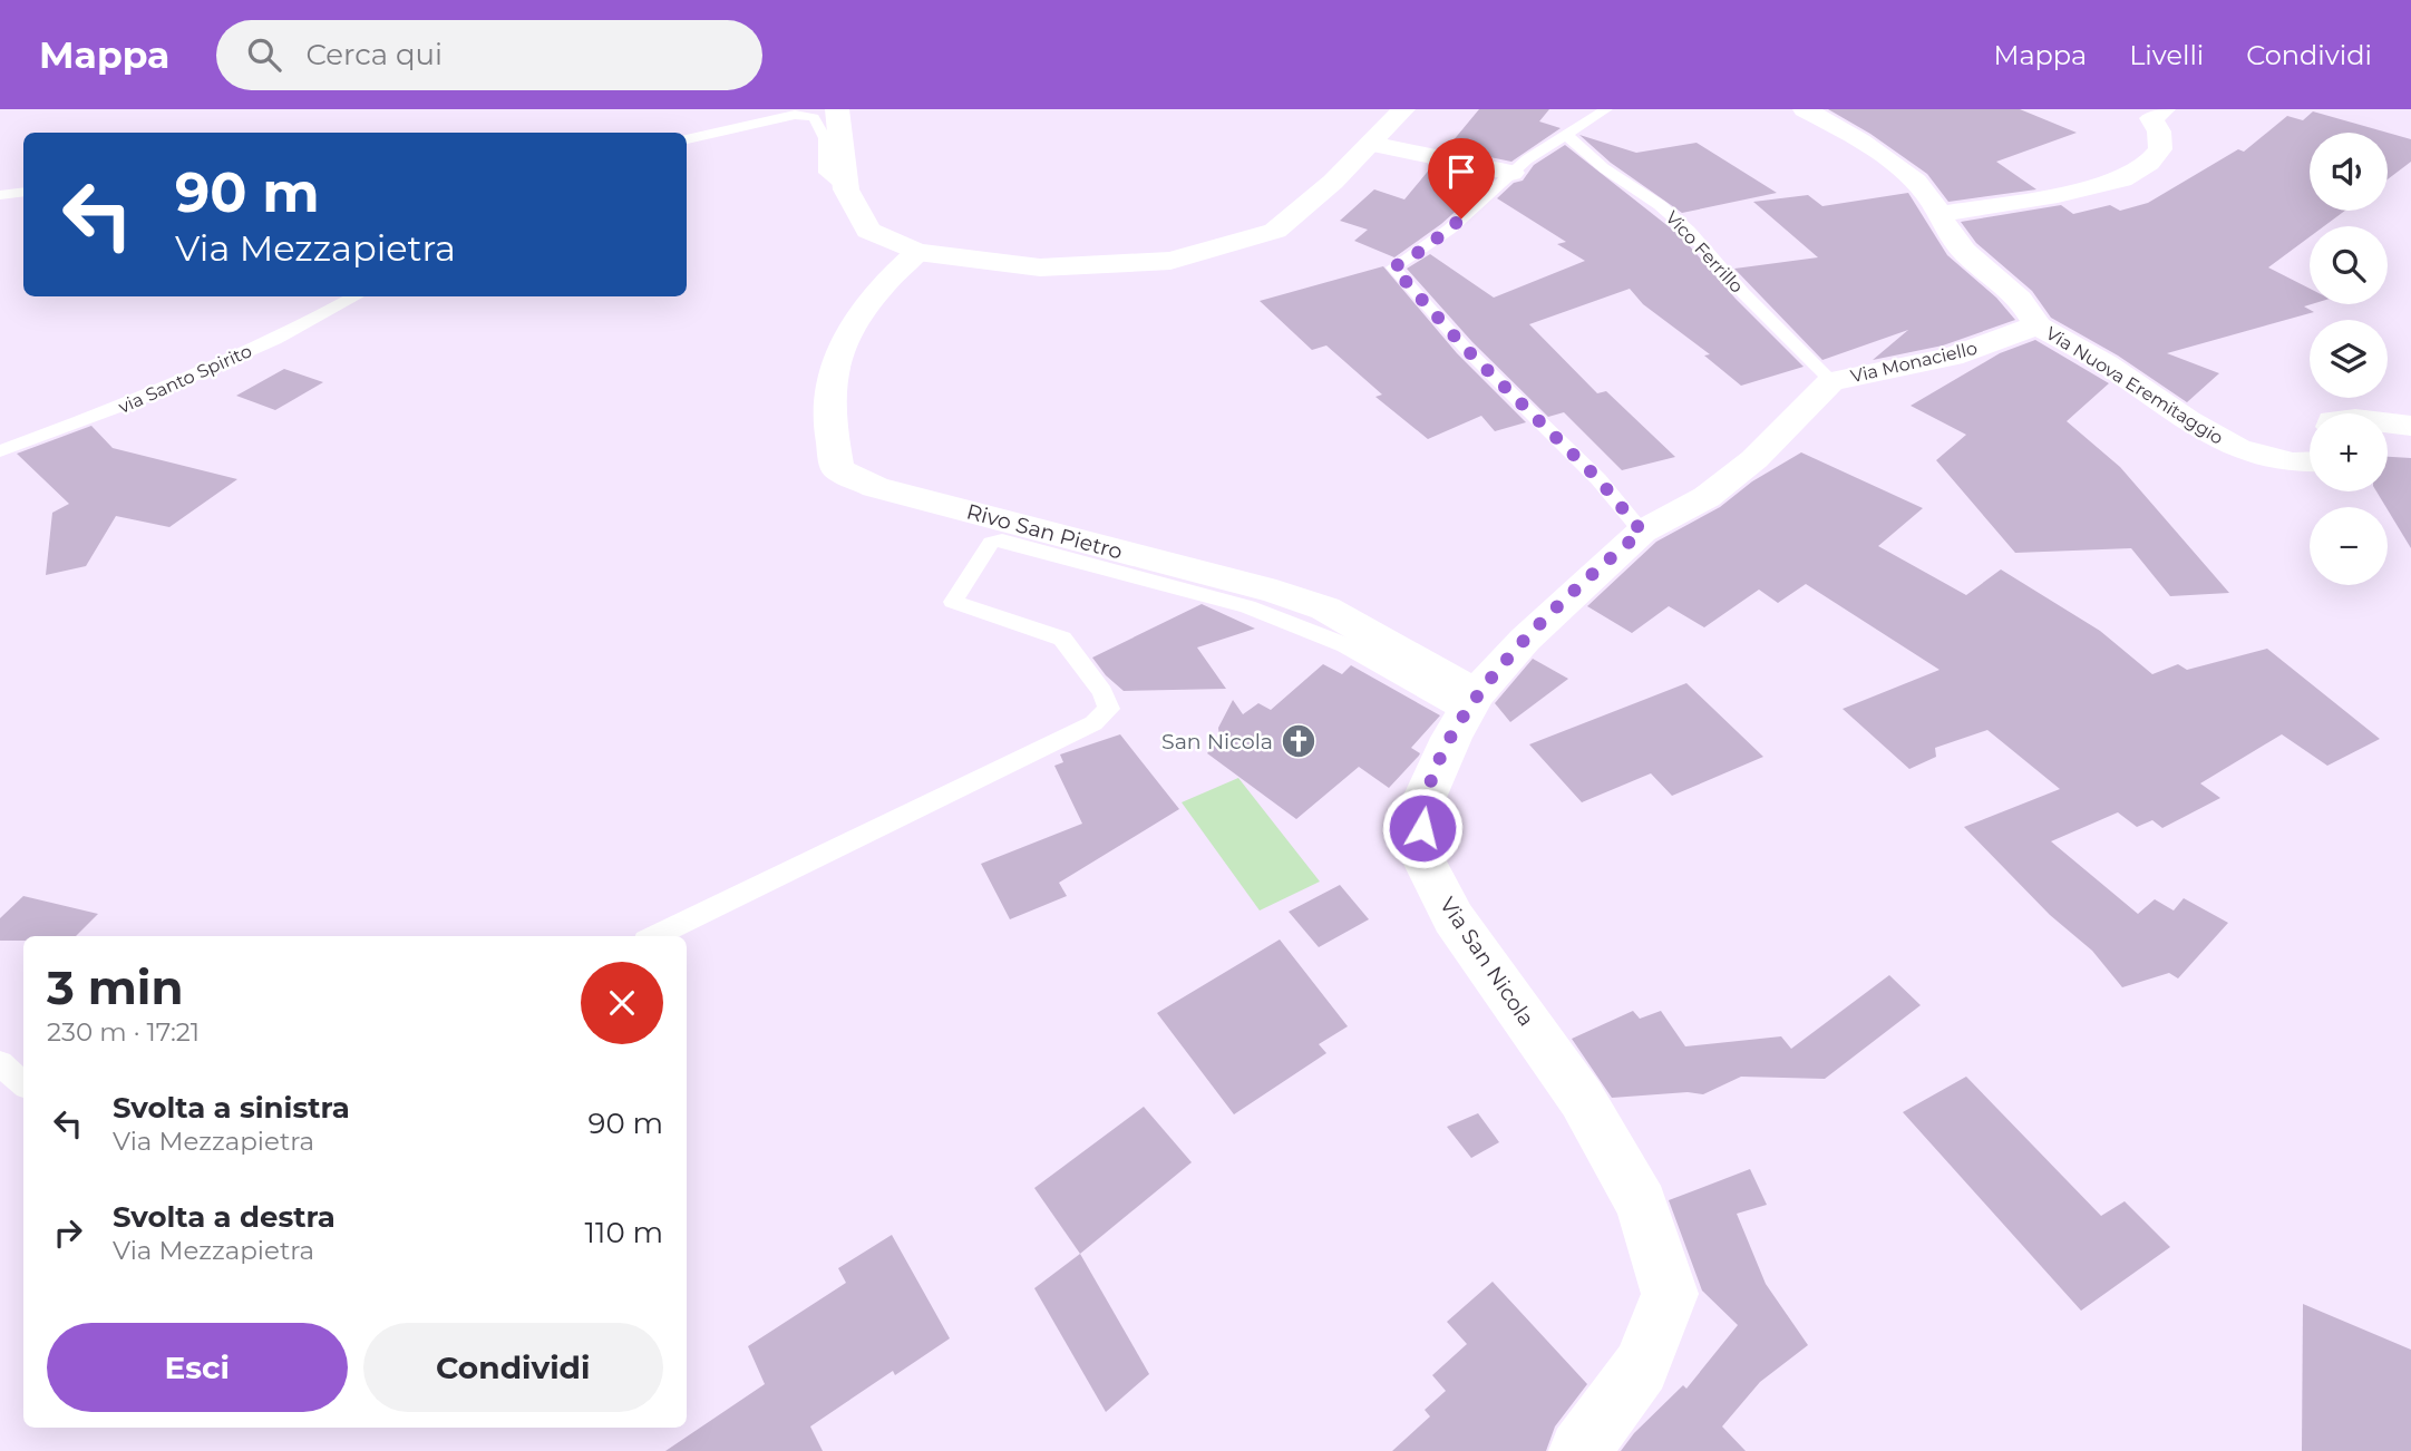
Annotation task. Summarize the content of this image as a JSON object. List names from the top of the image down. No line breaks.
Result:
{"streets":{"street":["Via Monaciello","Via Nuova Eremitaggio","Rivo San Pietro","Via San Nicola"],"lane":["Vico Ferrillo","via Santo Spirito"]},"crossings":[["Vico Ferrillo","Via Monaciello"],["Via Monaciello","Via Nuova Eremitaggio"],["Via Monaciello","Via San Nicola"],["Rivo San Pietro","Via San Nicola"]],"places":{"church":["San Nicola"]},"page":{"header":"Mappa","search":"Cerca qui","nav":["Mappa","Livelli","Condividi"],"map_buttons":["+","−"],"turn":["90 m","Via Mezzapietra"],"heading":["3 min","230 m · 17:21"],"list":[{"name":"Svolta a sinistra","note":"Via Mezzapietra","value":"90 m"},{"name":"Svolta a destra","note":"Via Mezzapietra","value":"110 m"}],"buttons":["Esci","Condividi"]}}
